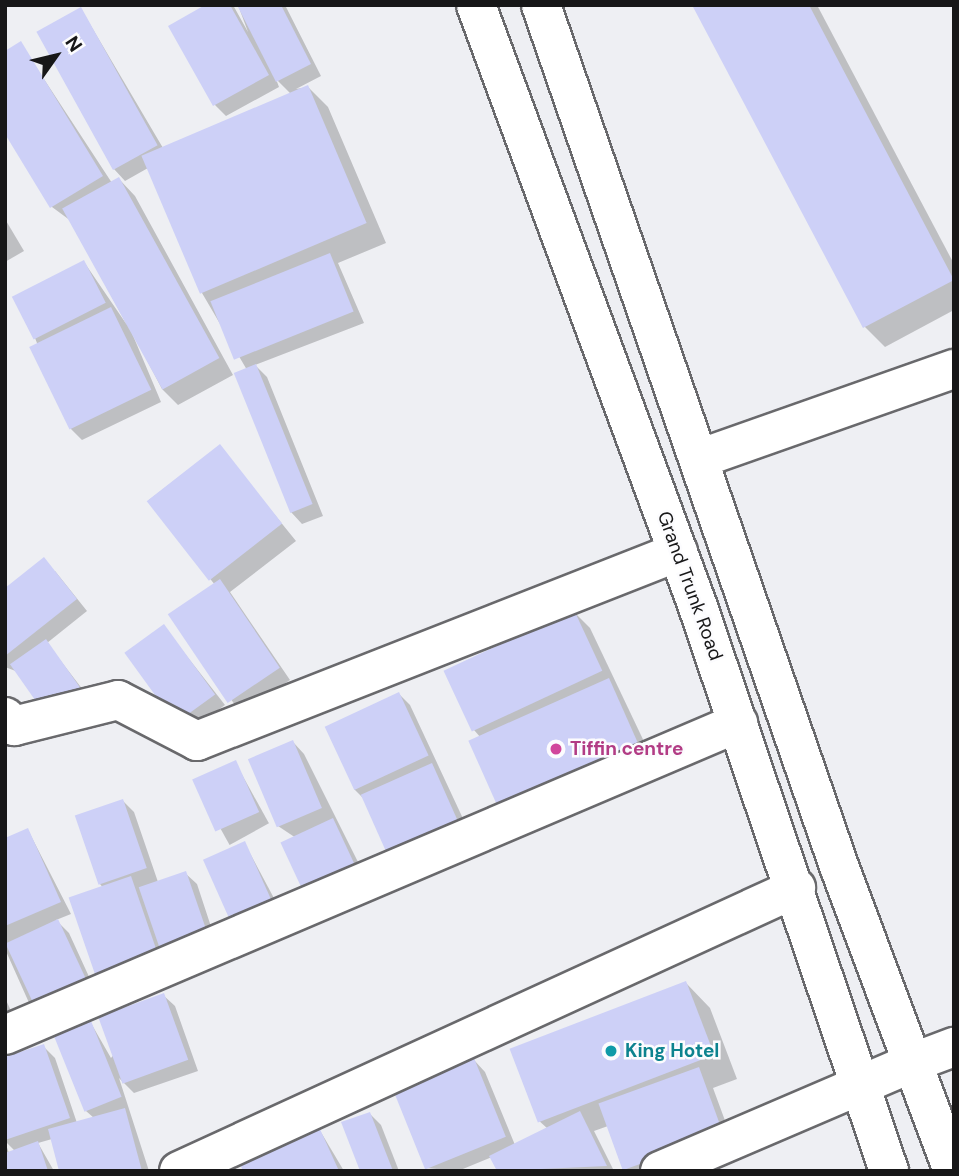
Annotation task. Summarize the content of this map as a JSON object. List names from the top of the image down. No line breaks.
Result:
{"streets":{"street":["Grand Trunk Road"]},"places":["Tiffin centre","King Hotel"],"north":"top right"}
